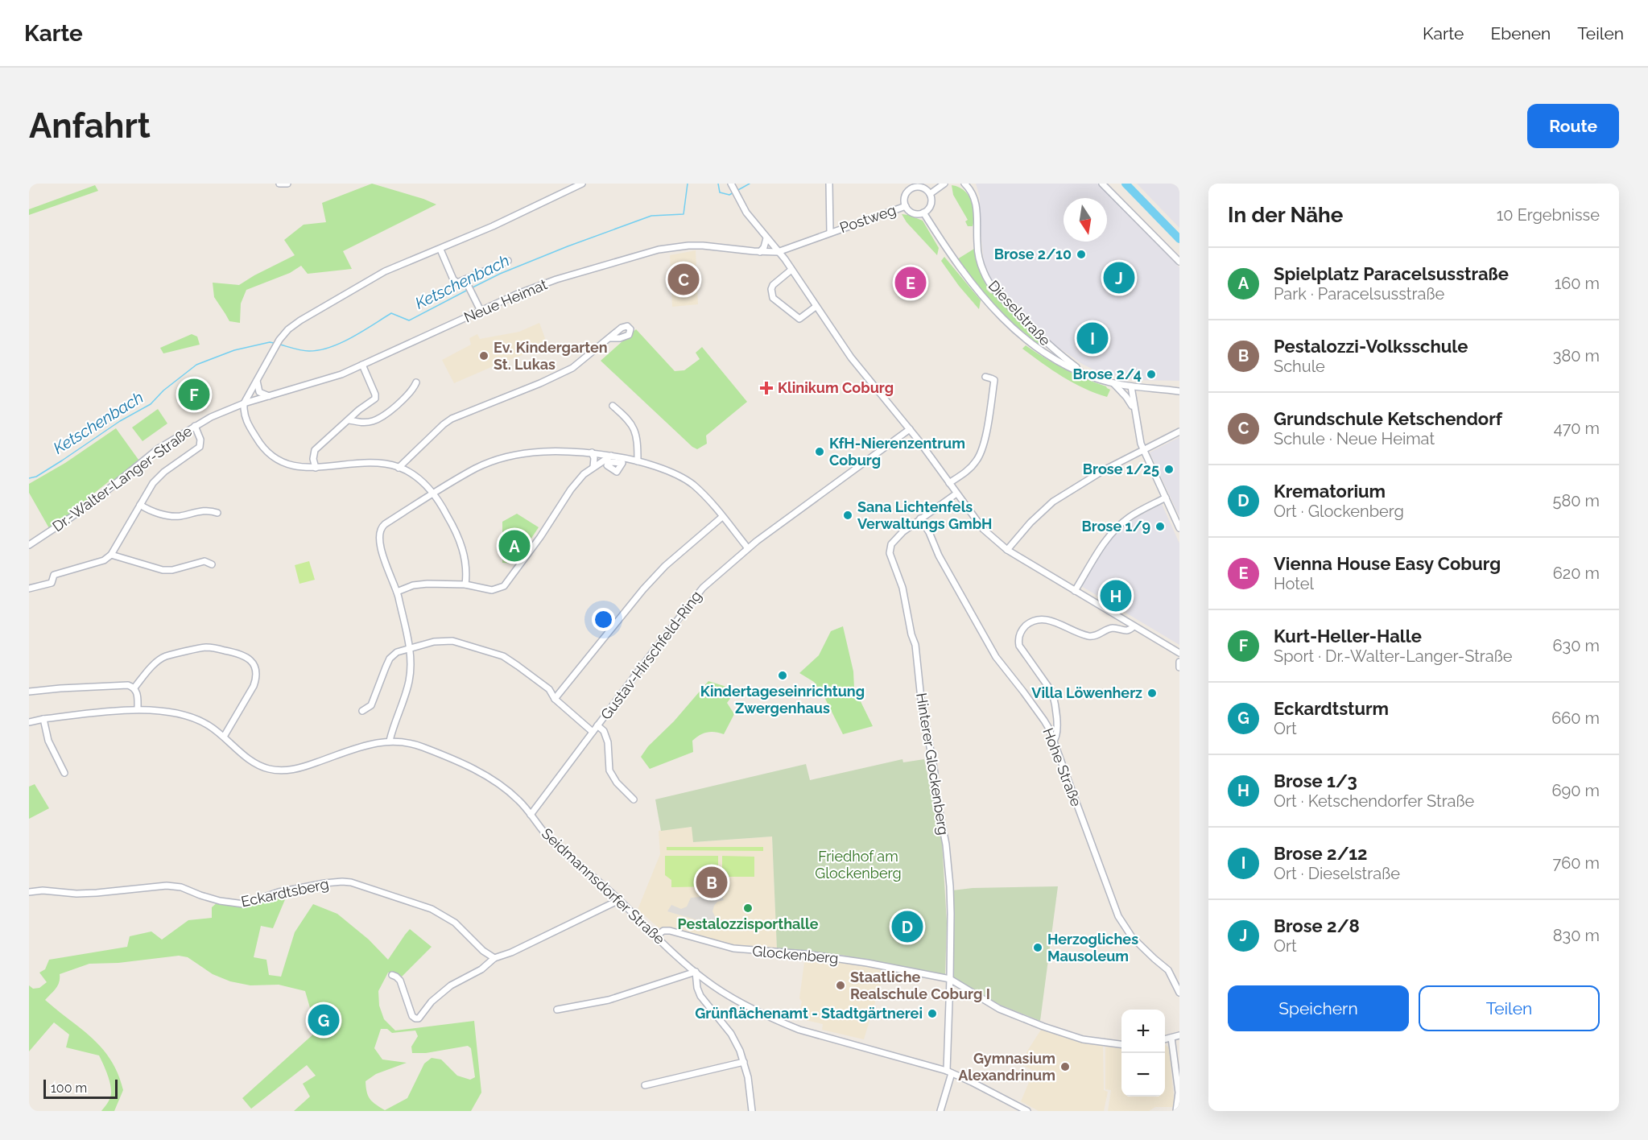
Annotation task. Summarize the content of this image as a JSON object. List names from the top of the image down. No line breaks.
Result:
{"streets":{"street":["Postweg","Neue Heimat","Dieselstraße","Dr.-Walter-Langer-Straße","Gustav-Hirschfeld-Ring","Hinterer Glockenberg","Hohe Straße","Seidmannsdorfer Straße","Eckardtsberg","Glockenberg"]},"crossings":[["Postweg","Neue Heimat"],["Neue Heimat","Dr.-Walter-Langer-Straße"],["Gustav-Hirschfeld-Ring","Seidmannsdorfer Straße"],["Hinterer Glockenberg","Hohe Straße"],["Hinterer Glockenberg","Seidmannsdorfer Straße"],["Hinterer Glockenberg","Glockenberg"],["Seidmannsdorfer Straße","Glockenberg"]],"water":["Ketschenbach"],"parks":["Friedhof am Glockenberg"],"places":{"other":["Brose 2/10","Ev. Kindergarten St. Lukas","Brose 2/4","KfH-Nierenzentrum Coburg","Brose 1/25","Sana Lichtenfels Verwaltungs GmbH","Brose 1/9","Kindertageseinrichtung Zwergenhaus","Villa Löwenherz","Pestalozzisporthalle","Herzogliches Mausoleum","Staatliche Realschule Coburg I","Grünflächenamt - Stadtgärtnerei","Gymnasium Alexandrinum"],"health":["Klinikum Coburg"]},"scale_bar":"100 m","north":"bottom","page":{"header":"Karte","nav":["Karte","Ebenen","Teilen"],"buttons":["Route",["Speichern","Teilen"]],"title":"Anfahrt","heading":["In der Nähe","10 Ergebnisse"],"list":[{"mark":"A","name":"Spielplatz Paracelsusstraße","note":"Park · Paracelsusstraße","value":"160 m"},{"mark":"B","name":"Pestalozzi-Volksschule","note":"Schule","value":"380 m"},{"mark":"C","name":"Grundschule Ketschendorf","note":"Schule · Neue Heimat","value":"470 m"},{"mark":"D","name":"Krematorium","note":"Ort · Glockenberg","value":"580 m"},{"mark":"E","name":"Vienna House Easy Coburg","note":"Hotel","value":"620 m"},{"mark":"F","name":"Kurt-Heller-Halle","note":"Sport · Dr.-Walter-Langer-Straße","value":"630 m"},{"mark":"G","name":"Eckardtsturm","note":"Ort","value":"660 m"},{"mark":"H","name":"Brose 1/3","note":"Ort · Ketschendorfer Straße","value":"690 m"},{"mark":"I","name":"Brose 2/12","note":"Ort · Dieselstraße","value":"760 m"},{"mark":"J","name":"Brose 2/8","note":"Ort","value":"830 m"}],"pins":["J","C","E","I","F","A","H","B","D","G"],"map_buttons":["+","−"],"scale":"100 m"}}
